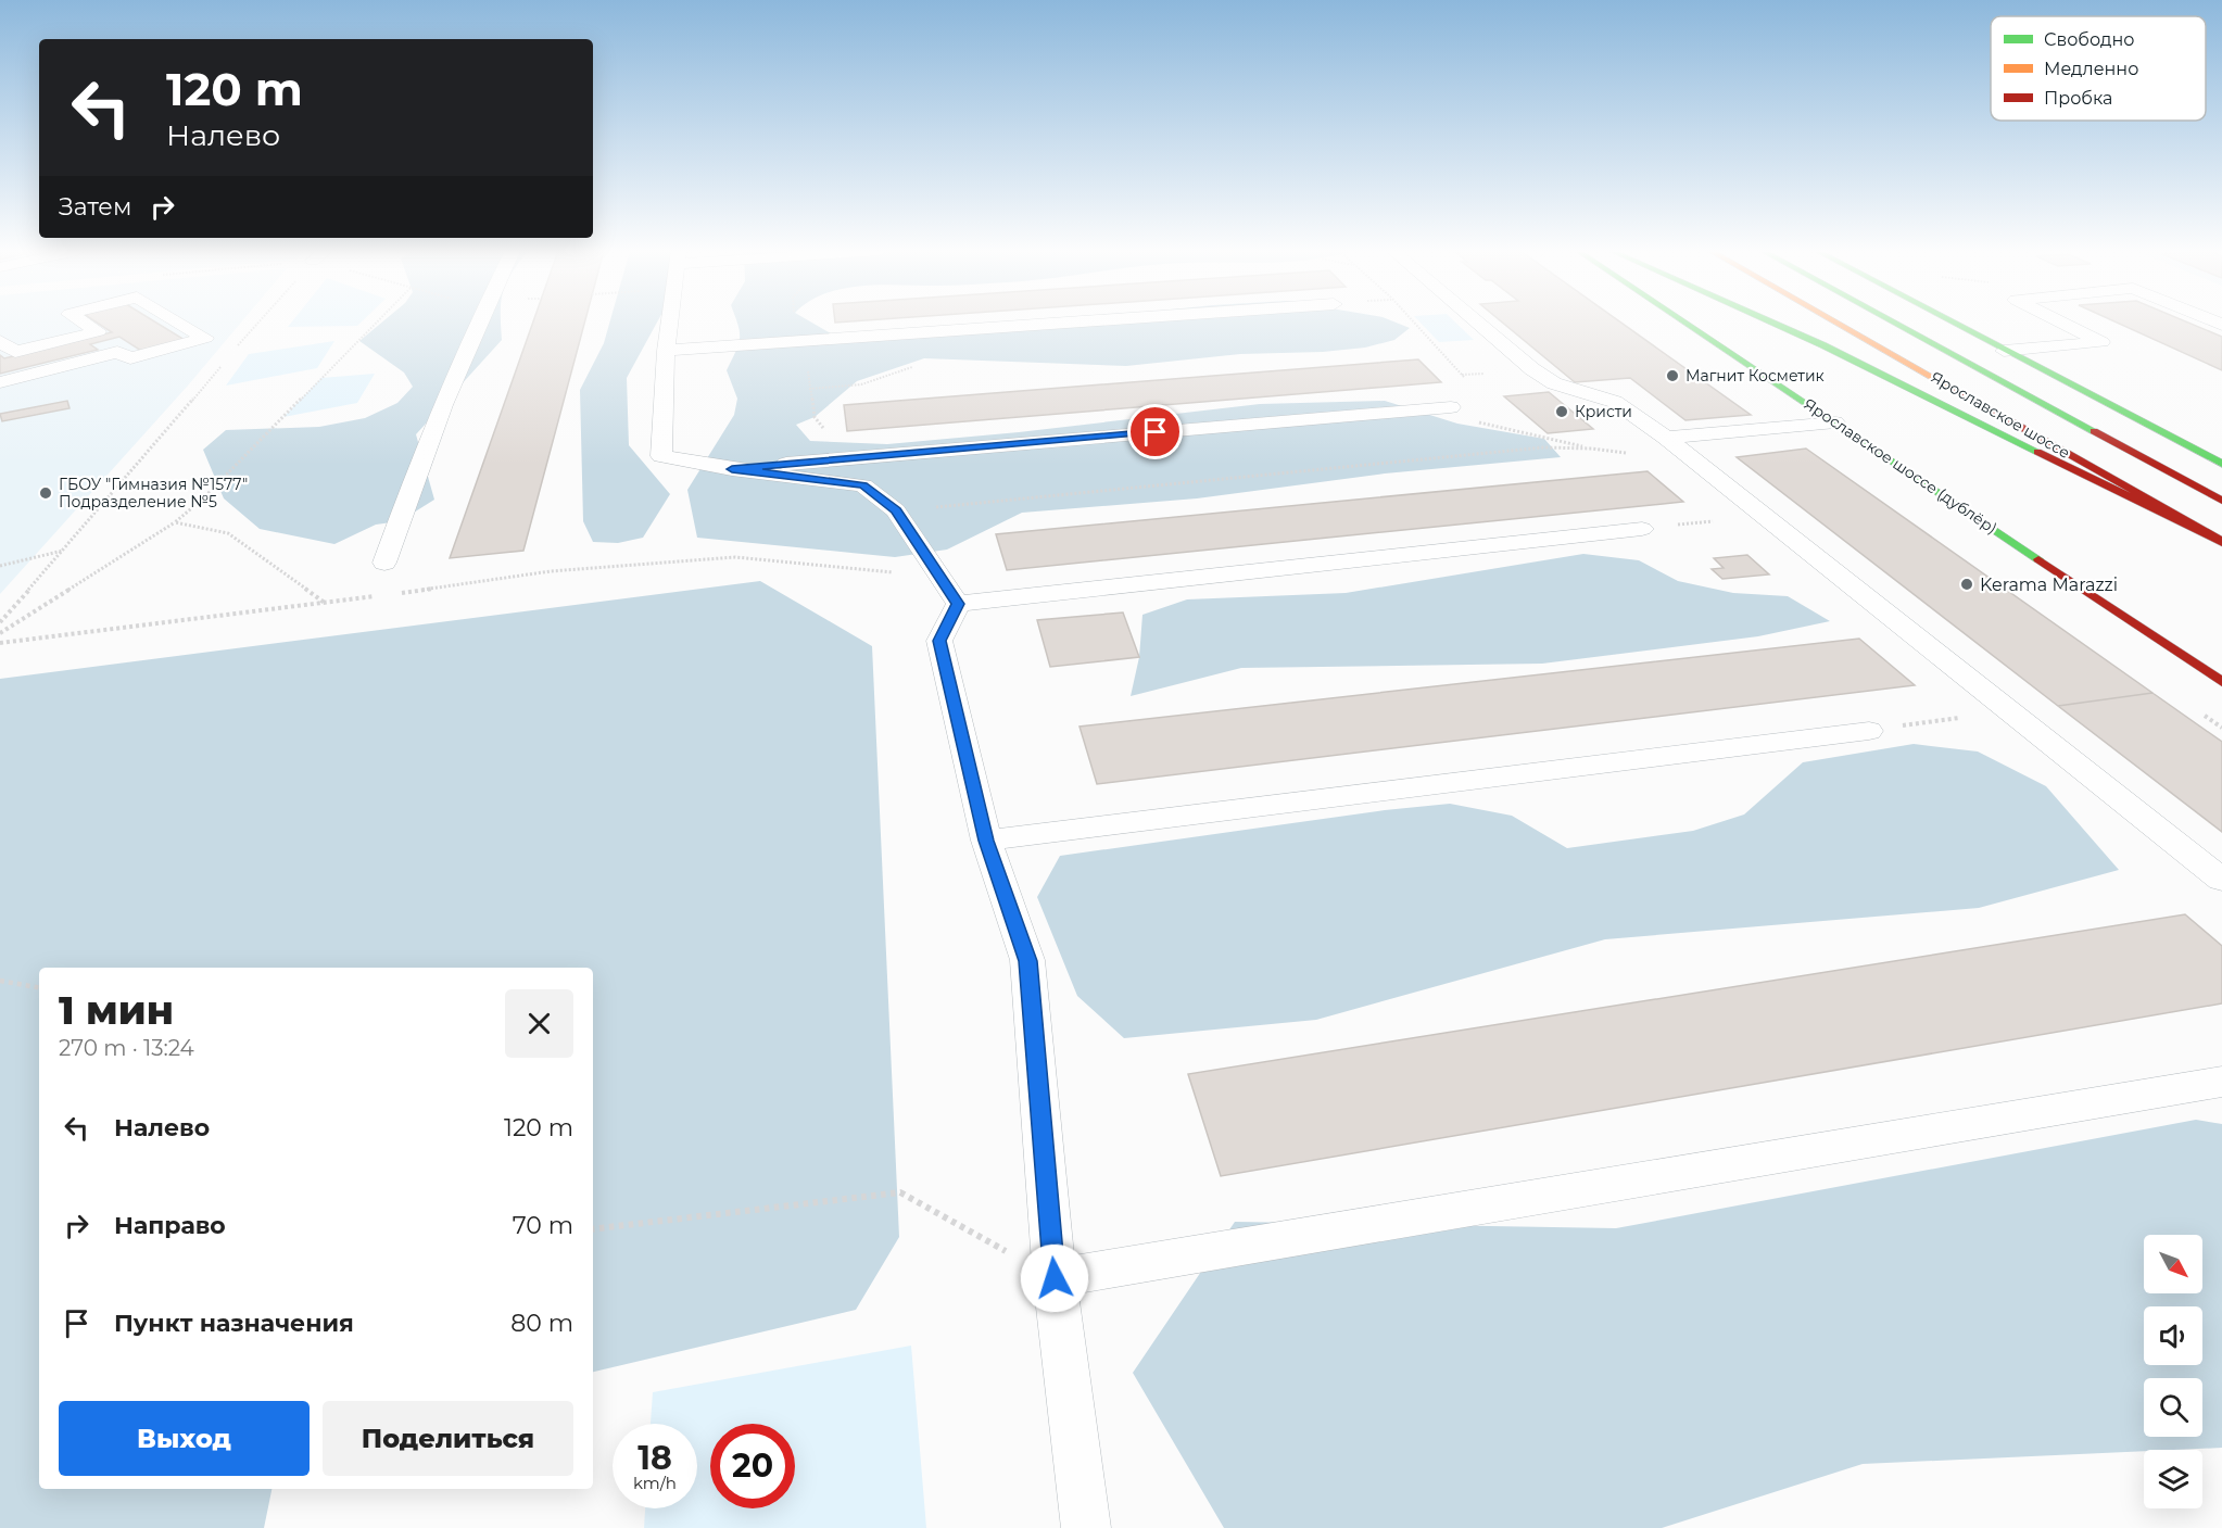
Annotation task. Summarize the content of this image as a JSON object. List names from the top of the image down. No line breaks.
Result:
{"streets":{"street":["Ярославское шоссе","Ярославское шоссе (дублёр)"]},"places":["Магнит Косметик","Кристи","ГБОУ \"Гимназия №1577\" Подразделение №5","Kerama Marazzi"],"legend":["Свободно","Медленно","Пробка"],"north":"bottom right","page":{"turn":["120 m","Налево"],"then":"Затем","heading":["1 мин","270 m · 13:24"],"list":[{"name":"Налево","value":"120 m"},{"name":"Направо","value":"70 m"},{"name":"Пункт назначения","value":"80 m"}],"buttons":["Выход","Поделиться"],"speed":"18 km/h","limit":"20"}}
